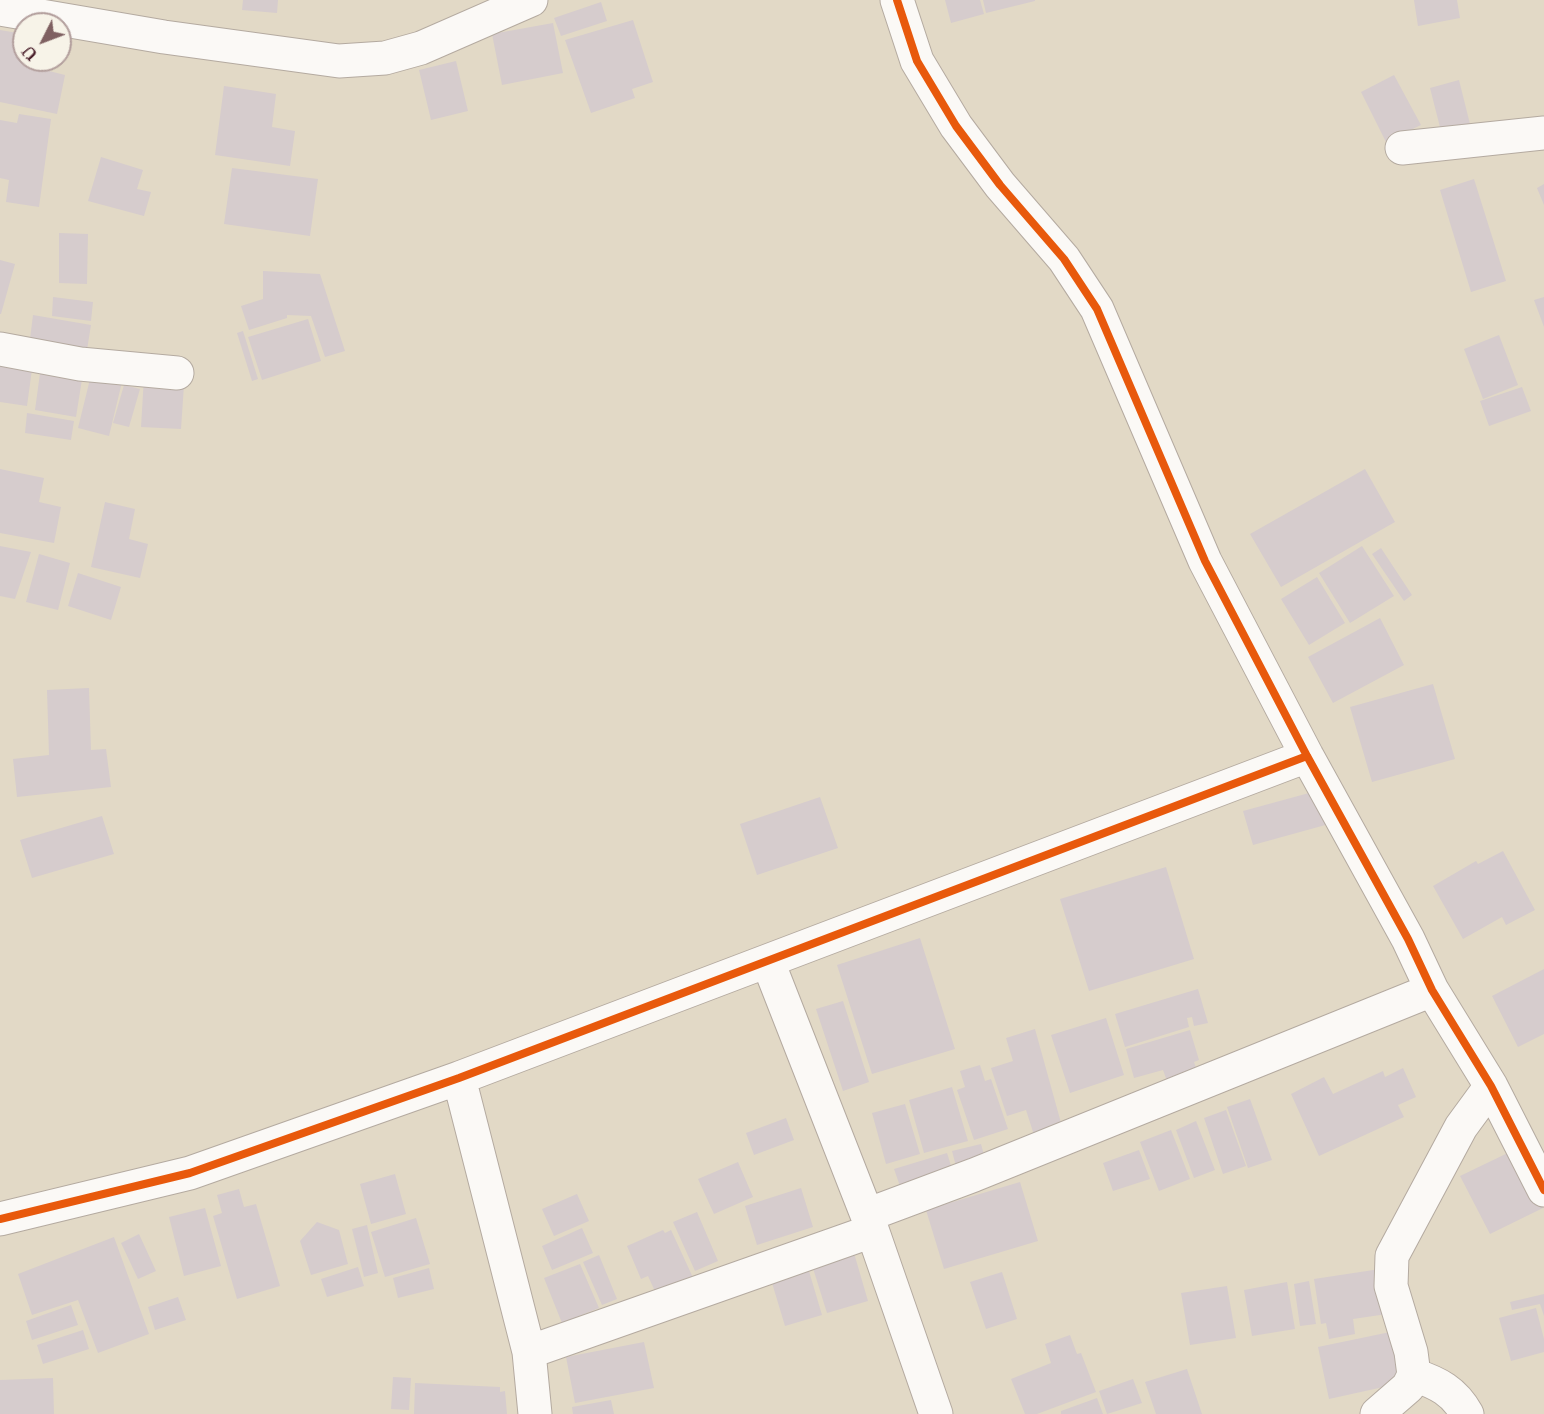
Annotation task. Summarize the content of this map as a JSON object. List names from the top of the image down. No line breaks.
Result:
{"north":"bottom left"}
